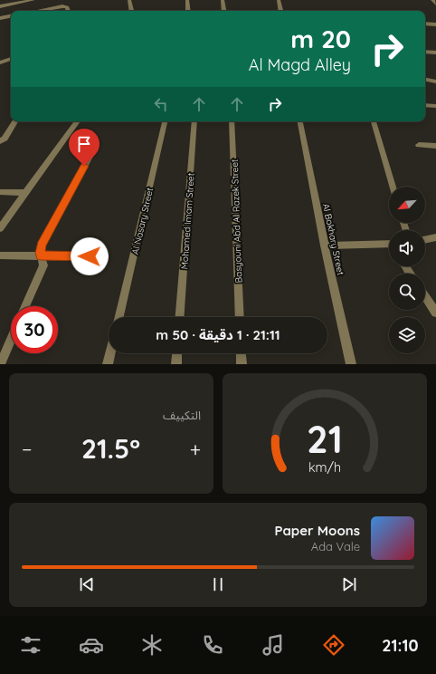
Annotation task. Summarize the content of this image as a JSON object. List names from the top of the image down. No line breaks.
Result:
{"streets":{"street":["Al Nasary Street","Mohamed Imam Street","Basyouni Abd Al Razek Street","Al Bokhary Street"]},"north":"bottom left","page":{"turn":["20 m","Al Magd Alley"],"limit":"30","trip":"21:11 · 1 دقيقة · 50 m","tile":"التكييف","heat":["−","21.5°","+"],"song":["Paper Moons","Ada Vale"],"tabs":"21:10","gauge":["21","km/h"]}}
